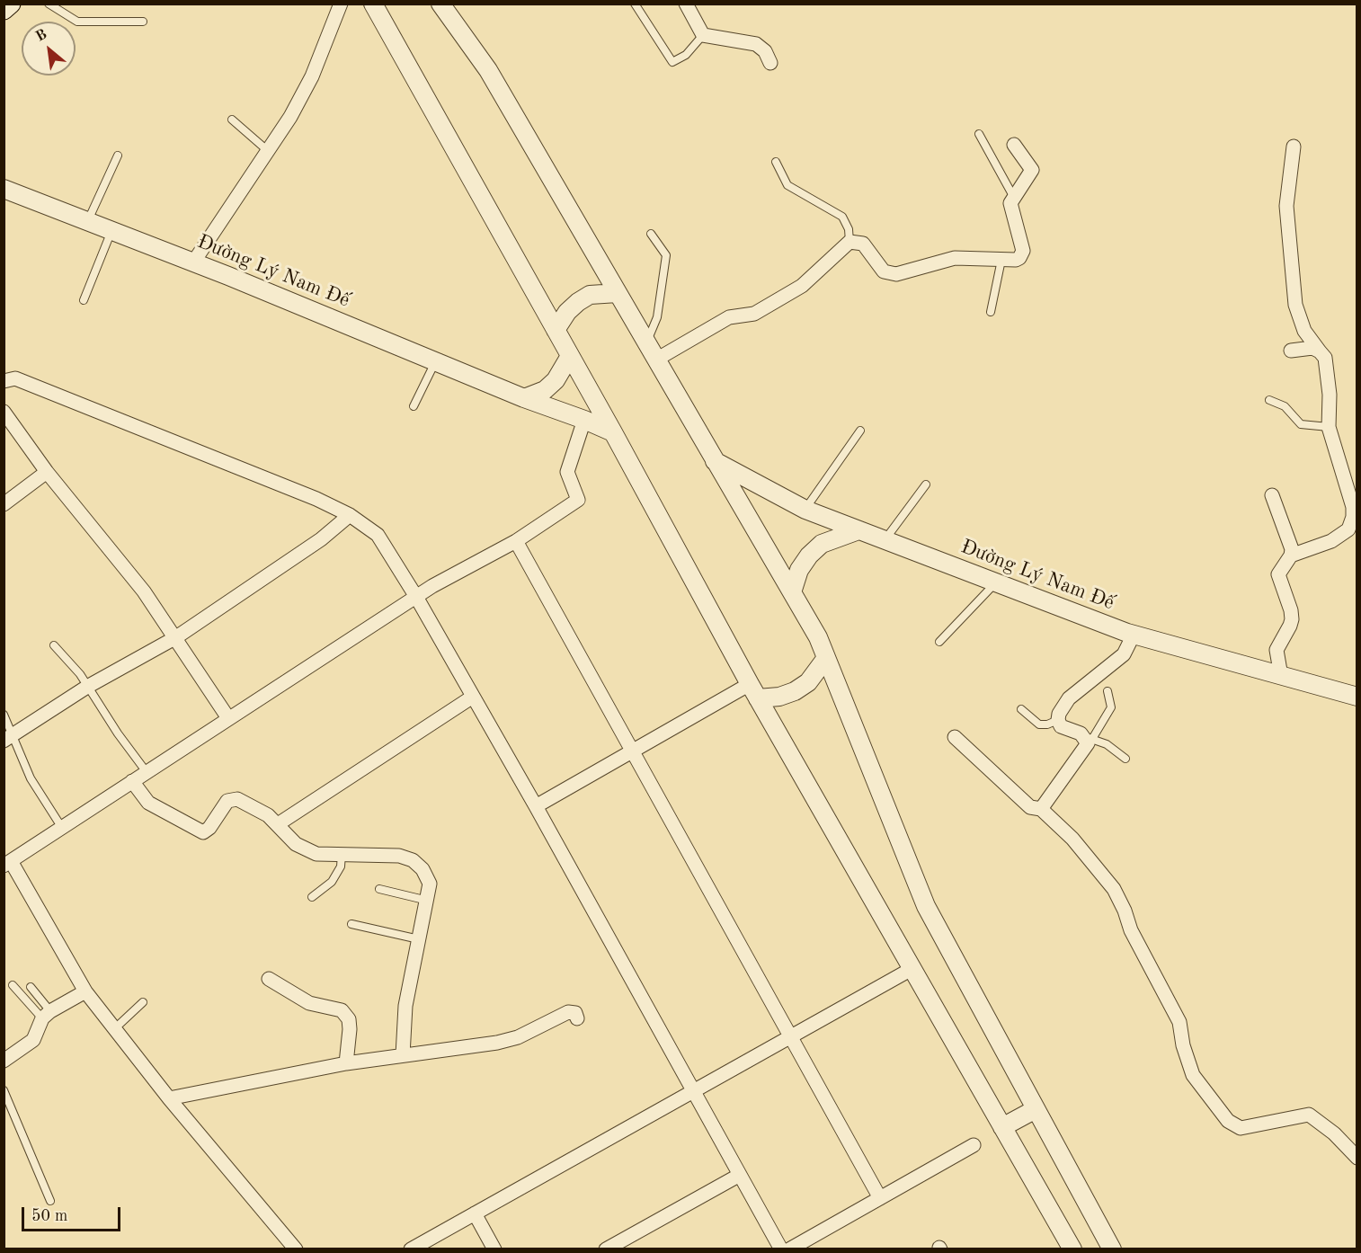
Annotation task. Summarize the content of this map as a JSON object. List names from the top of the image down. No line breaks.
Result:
{"streets":{"street":["Đường Lý Nam Đế"]},"scale_bar":"50 m","north":"top left"}
